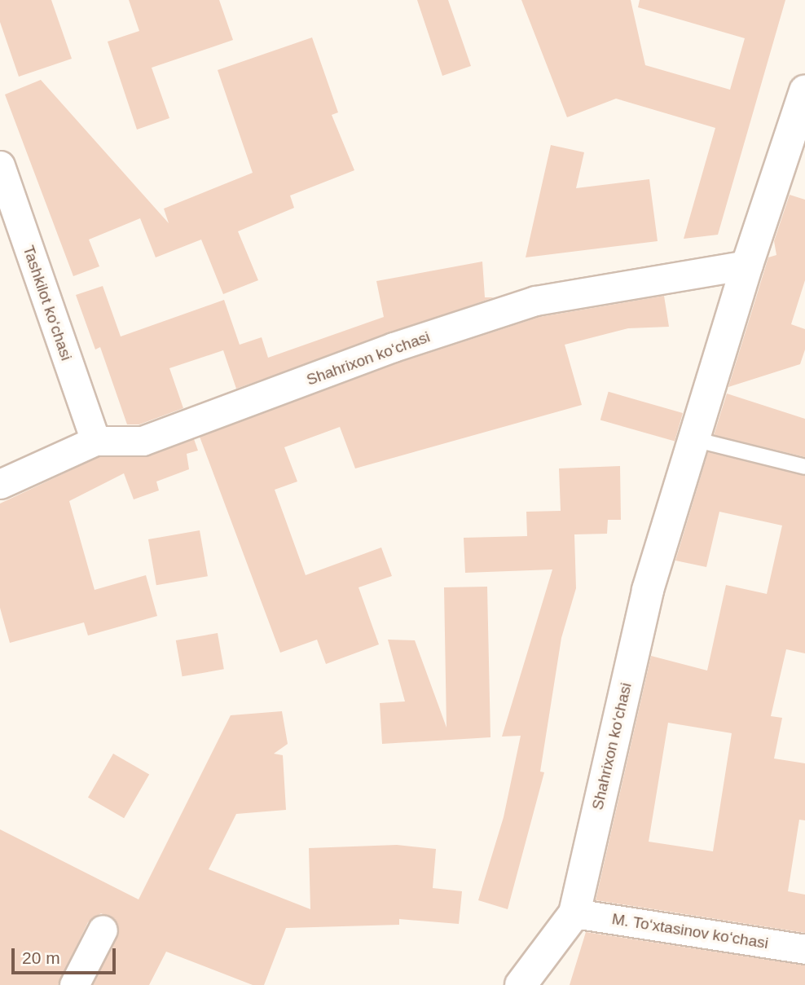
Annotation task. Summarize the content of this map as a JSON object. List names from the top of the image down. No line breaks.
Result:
{"streets":{"street":["Tashkilot koʻchasi","Shahrixon koʻchasi","M. Toʻxtasinov koʻchasi"]},"crossings":[["Tashkilot koʻchasi","Shahrixon koʻchasi"],["Shahrixon koʻchasi","M. Toʻxtasinov koʻchasi"]],"scale_bar":"20 m"}
